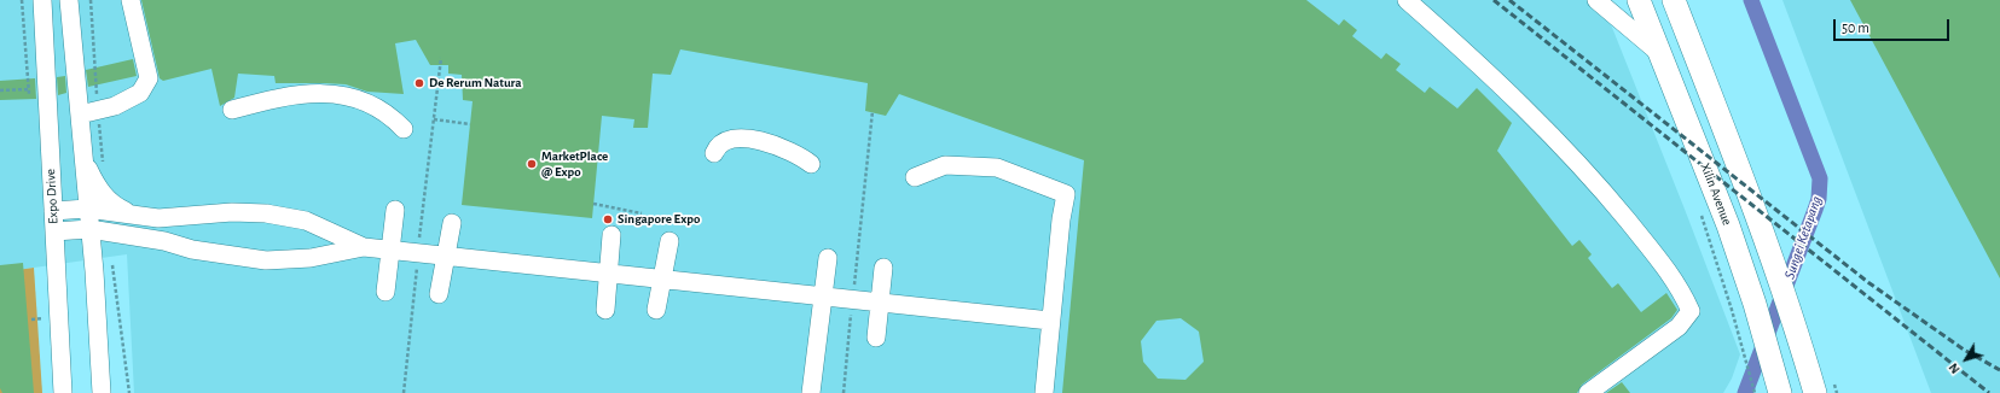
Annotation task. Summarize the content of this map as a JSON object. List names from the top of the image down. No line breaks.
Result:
{"streets":{"main road":["Xilin Avenue"],"street":["Expo Drive"]},"water":["Sungei Ketapang"],"places":["De Rerum Natura","MarketPlace @ Expo","Singapore Expo"],"scale_bar":"50 m","north":"bottom left"}
